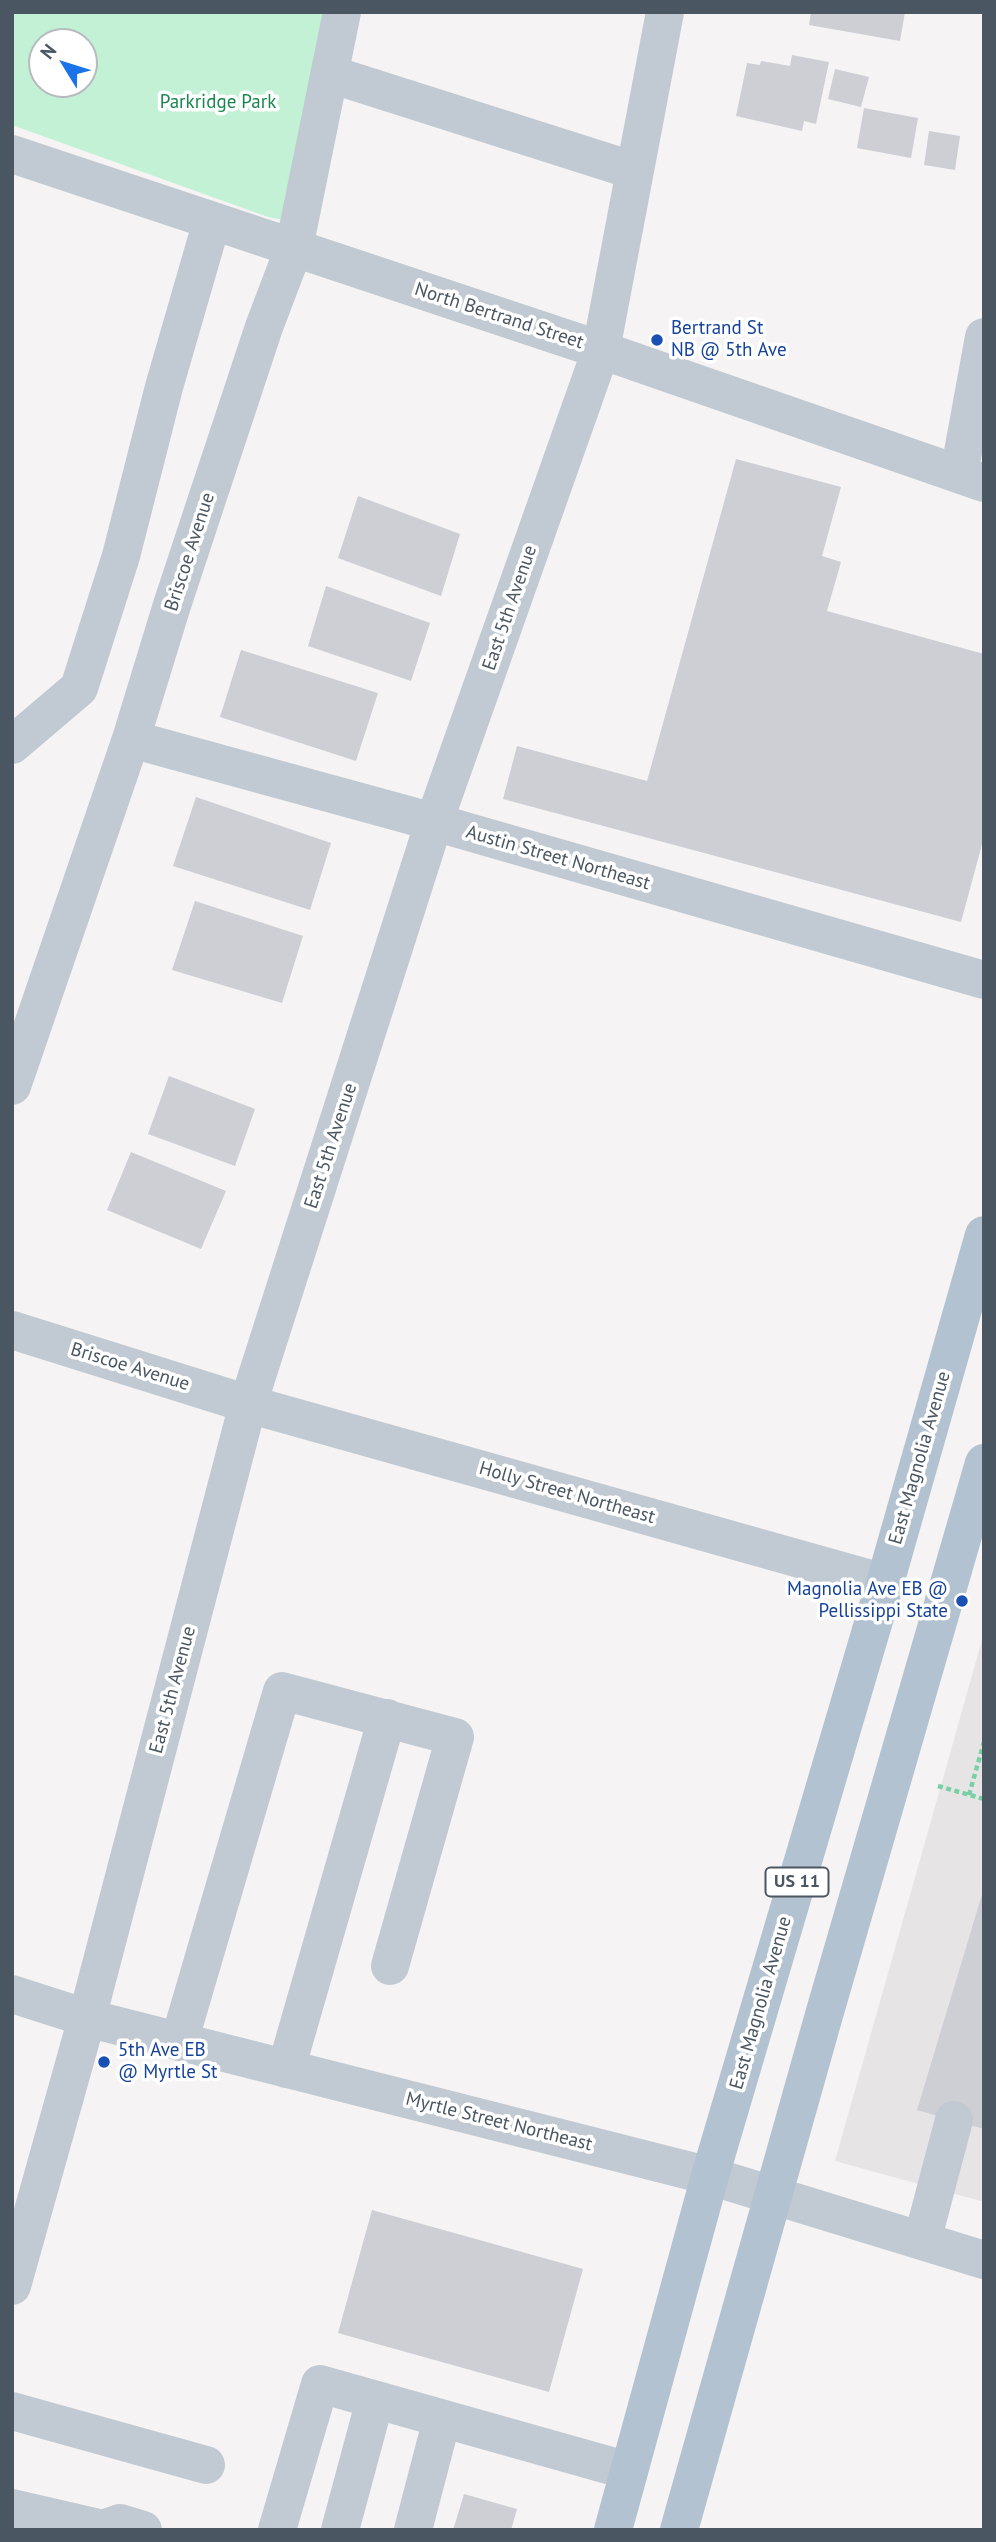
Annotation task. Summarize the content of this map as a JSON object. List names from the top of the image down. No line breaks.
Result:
{"streets":{"main road":["East Magnolia Avenue","US 11"],"street":["North Bertrand Street","Briscoe Avenue","East 5th Avenue","Austin Street Northeast","Holly Street Northeast","Myrtle Street Northeast"]},"crossings":[["North Bertrand Street","Briscoe Avenue"],["North Bertrand Street","East 5th Avenue"],["Briscoe Avenue","East 5th Avenue"],["Briscoe Avenue","Austin Street Northeast"],["Briscoe Avenue","Holly Street Northeast"],["East 5th Avenue","Austin Street Northeast"],["East 5th Avenue","Holly Street Northeast"],["East 5th Avenue","Myrtle Street Northeast"],["East Magnolia Avenue","Holly Street Northeast"],["East Magnolia Avenue","Myrtle Street Northeast"]],"parks":["Parkridge Park"],"places":["Bertrand St NB @ 5th Ave","Magnolia Ave EB @ Pellissippi State","5th Ave EB @ Myrtle St"],"north":"top left"}
